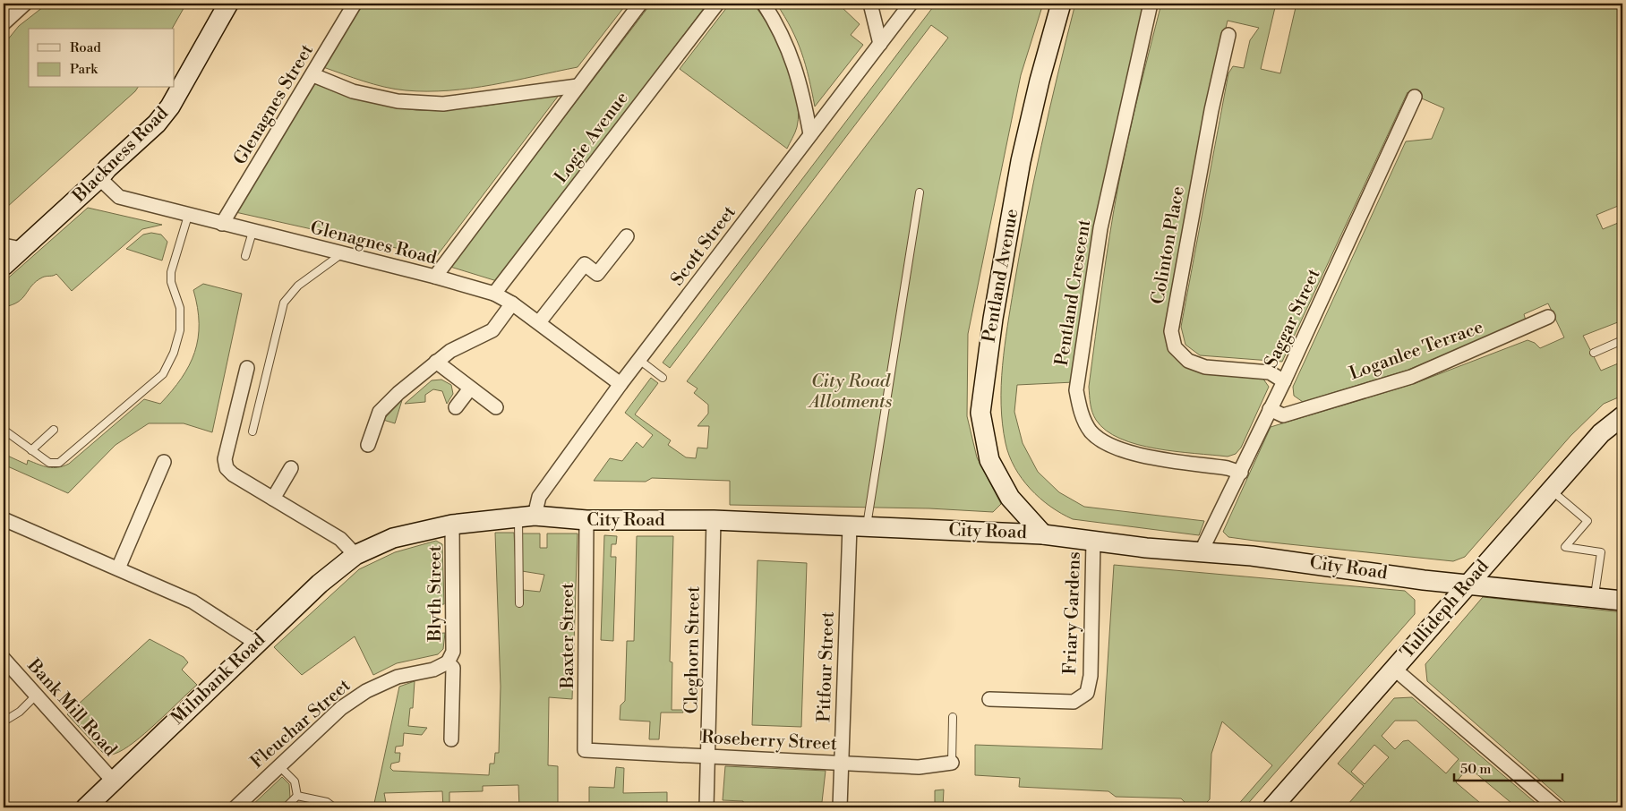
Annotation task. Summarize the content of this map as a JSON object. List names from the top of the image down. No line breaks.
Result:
{"streets":{"street":["Glenagnes Street","Logie Avenue","Blackness Road","Glenagnes Road","Colinton Place","Scott Street","Pentland Avenue","Pentland Crescent","Saggar Street","Loganlee Terrace","City Road","Blyth Street","Tullideph Road","Friary Gardens","Baxter Street","Cleghorn Street","Pitfour Street","Milnbank Road","Bank Mill Road","Fleuchar Street","Roseberry Street"]},"crossings":[["Glenagnes Street","Glenagnes Road"],["Logie Avenue","Glenagnes Road"],["Blackness Road","Glenagnes Road"],["Glenagnes Road","Scott Street"],["Colinton Place","Saggar Street"],["Scott Street","City Road"],["Pentland Avenue","City Road"],["Pentland Crescent","Saggar Street"],["Saggar Street","Loganlee Terrace"],["Saggar Street","City Road"],["City Road","Blyth Street"],["City Road","Tullideph Road"],["City Road","Friary Gardens"],["City Road","Baxter Street"],["City Road","Cleghorn Street"],["City Road","Pitfour Street"],["City Road","Milnbank Road"],["Blyth Street","Fleuchar Street"],["Baxter Street","Roseberry Street"],["Cleghorn Street","Roseberry Street"],["Pitfour Street","Roseberry Street"],["Milnbank Road","Bank Mill Road"]],"parks":["City Road Allotments"],"legend":["Road","Park"],"scale_bar":"50 m"}
